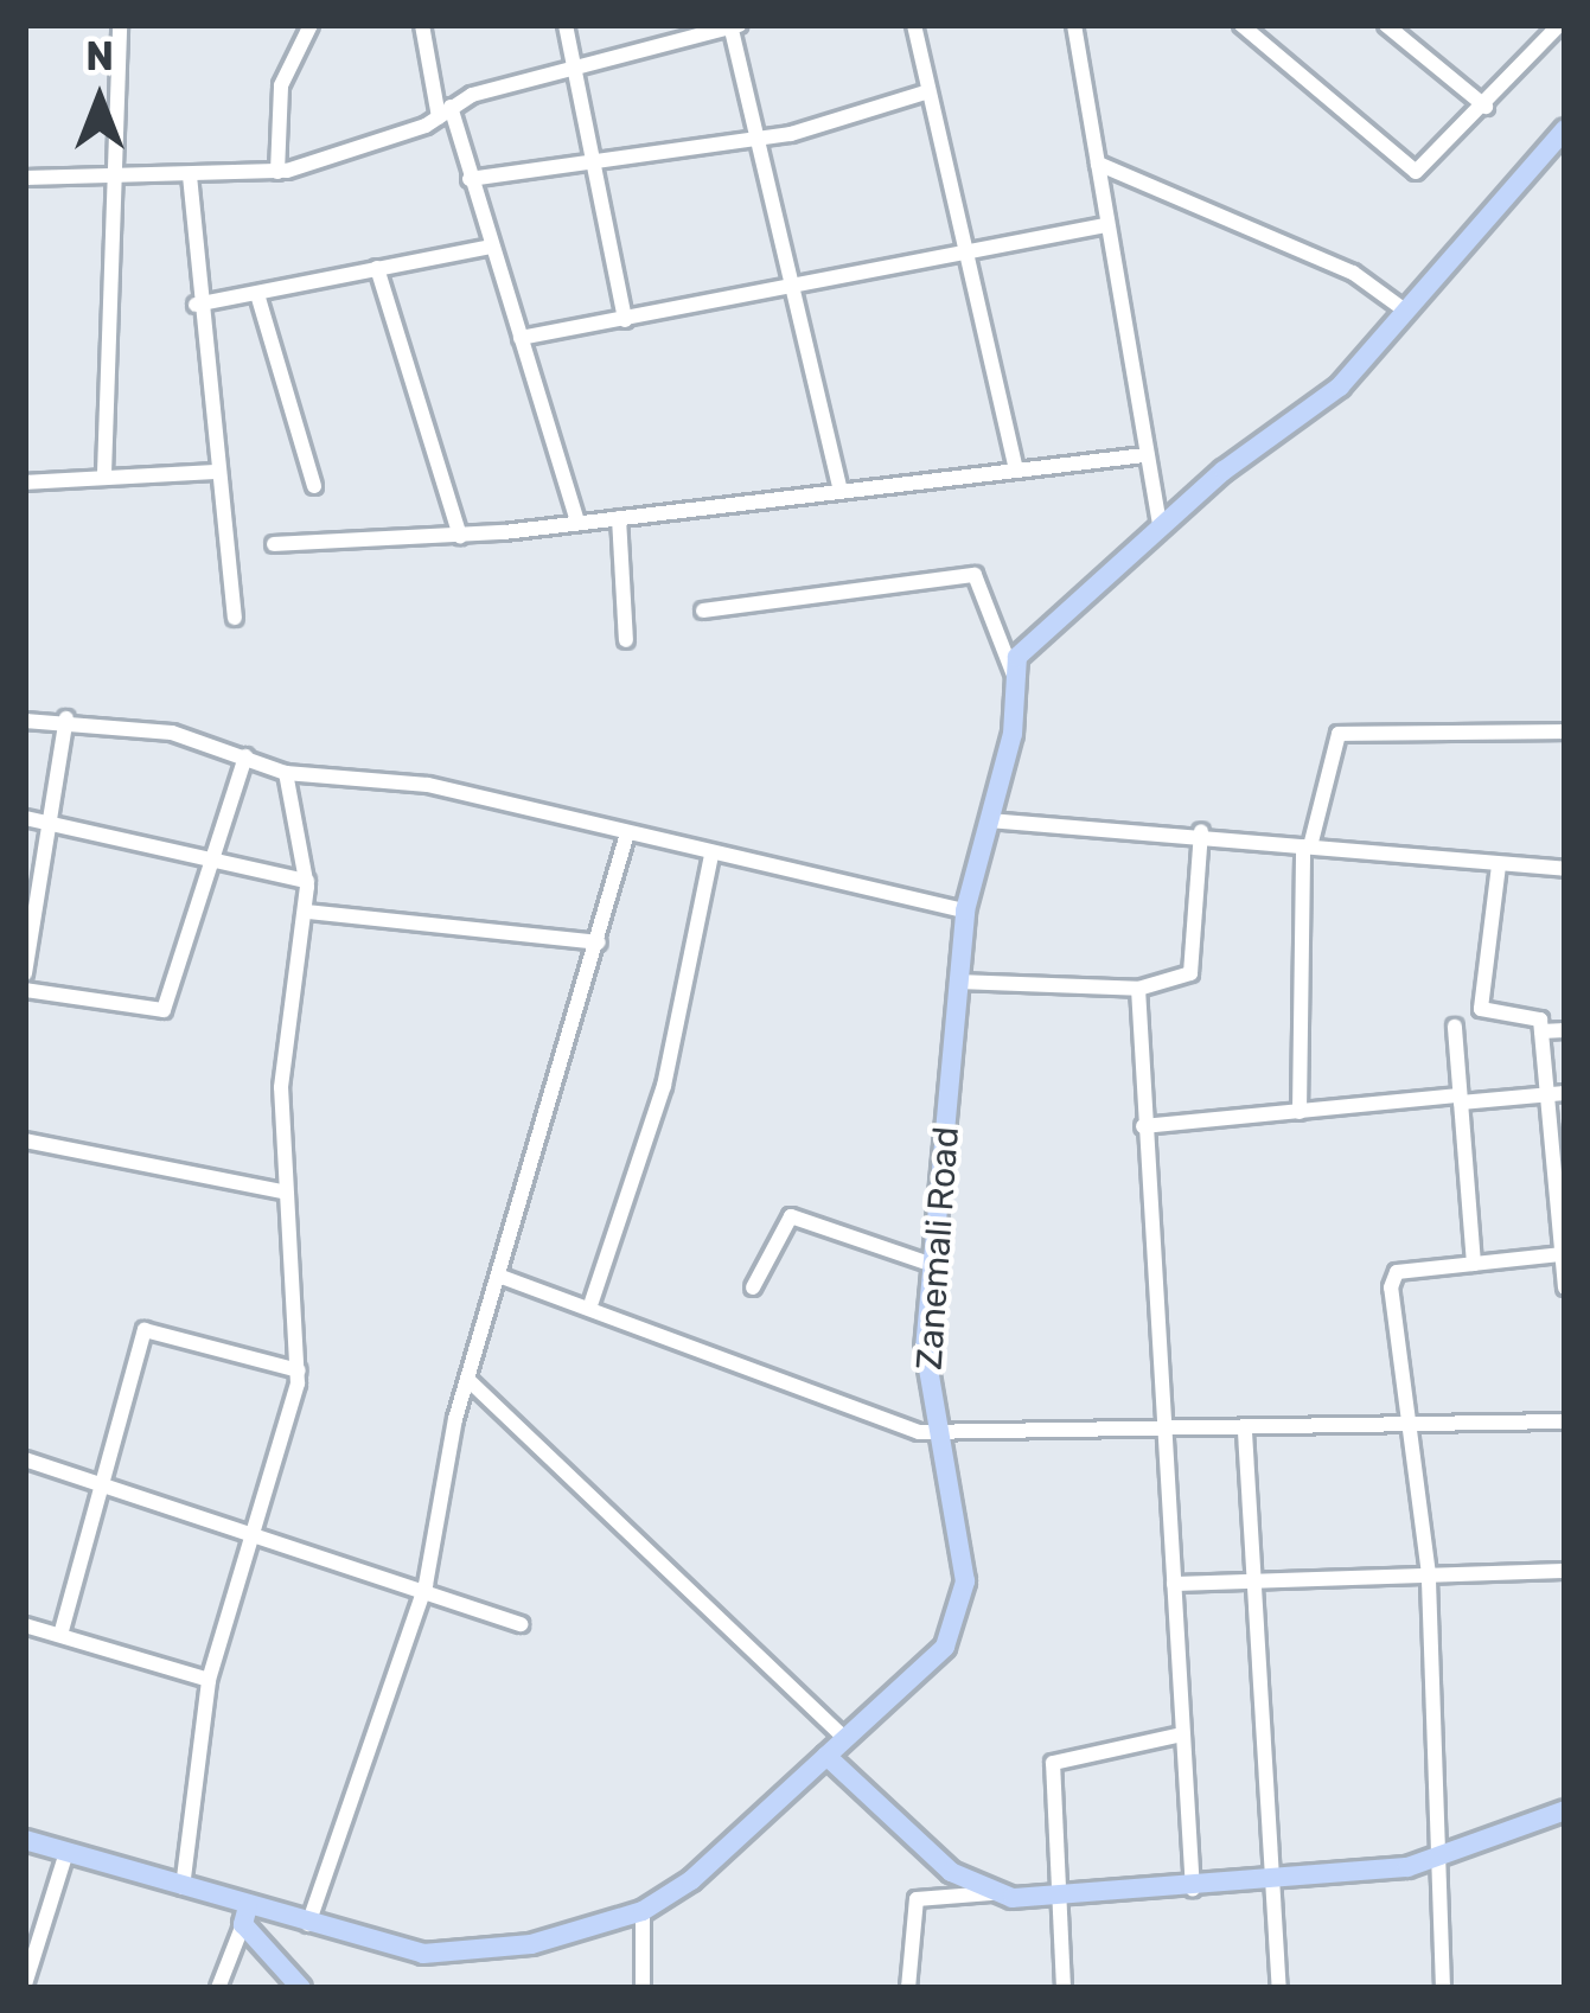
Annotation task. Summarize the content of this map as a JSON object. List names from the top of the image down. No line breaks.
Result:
{"streets":{"street":["Zanemali Road"]},"north":"top"}
